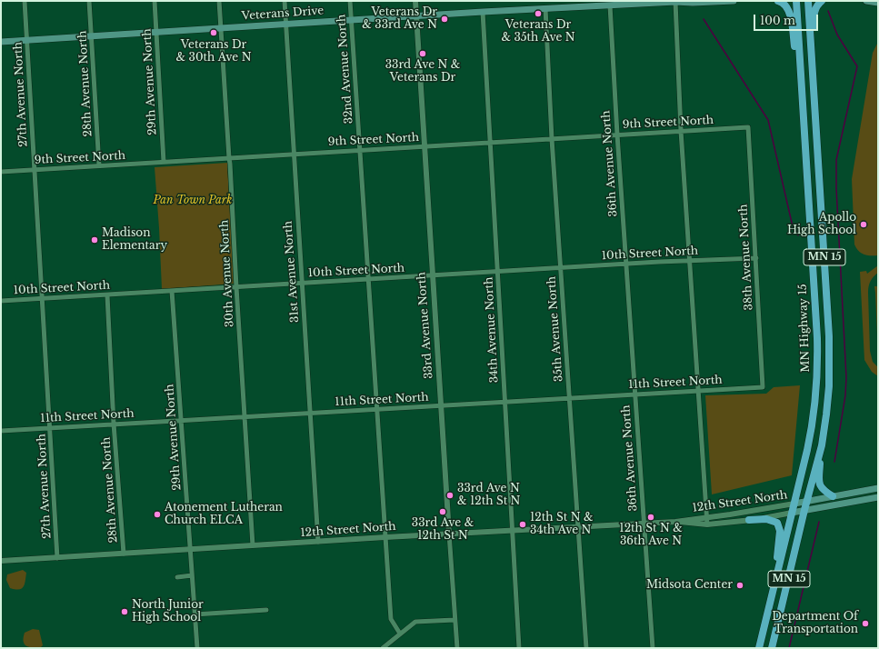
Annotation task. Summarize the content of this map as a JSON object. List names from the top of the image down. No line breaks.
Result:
{"streets":{"highway":["MN 15","MN Highway 15"],"main road":["Veterans Drive","12th Street North"],"street":["32nd Avenue North","29th Avenue North","28th Avenue North","27th Avenue North","9th Street North","36th Avenue North","10th Street North","38th Avenue North","31st Avenue North","30th Avenue North","33rd Avenue North","35th Avenue North","34th Avenue North","11th Street North"]},"crossings":[["Veterans Drive","32nd Avenue North"],["Veterans Drive","29th Avenue North"],["Veterans Drive","28th Avenue North"],["Veterans Drive","27th Avenue North"],["Veterans Drive","36th Avenue North"],["Veterans Drive","31st Avenue North"],["Veterans Drive","30th Avenue North"],["Veterans Drive","33rd Avenue North"],["Veterans Drive","35th Avenue North"],["Veterans Drive","34th Avenue North"],["32nd Avenue North","9th Street North"],["32nd Avenue North","10th Street North"],["32nd Avenue North","11th Street North"],["32nd Avenue North","12th Street North"],["29th Avenue North","9th Street North"],["29th Avenue North","10th Street North"],["29th Avenue North","11th Street North"],["29th Avenue North","12th Street North"],["28th Avenue North","9th Street North"],["28th Avenue North","10th Street North"],["28th Avenue North","11th Street North"],["28th Avenue North","12th Street North"],["27th Avenue North","9th Street North"],["27th Avenue North","10th Street North"],["27th Avenue North","11th Street North"],["27th Avenue North","12th Street North"],["9th Street North","36th Avenue North"],["9th Street North","38th Avenue North"],["9th Street North","31st Avenue North"],["9th Street North","30th Avenue North"],["9th Street North","33rd Avenue North"],["9th Street North","35th Avenue North"],["9th Street North","34th Avenue North"],["36th Avenue North","10th Street North"],["36th Avenue North","11th Street North"],["36th Avenue North","12th Street North"],["10th Street North","38th Avenue North"],["10th Street North","31st Avenue North"],["10th Street North","30th Avenue North"],["10th Street North","33rd Avenue North"],["10th Street North","35th Avenue North"],["10th Street North","34th Avenue North"],["38th Avenue North","11th Street North"],["31st Avenue North","11th Street North"],["31st Avenue North","12th Street North"],["30th Avenue North","11th Street North"],["30th Avenue North","12th Street North"],["33rd Avenue North","11th Street North"],["33rd Avenue North","12th Street North"],["MN Highway 15","12th Street North"],["35th Avenue North","11th Street North"],["35th Avenue North","12th Street North"],["34th Avenue North","11th Street North"],["34th Avenue North","12th Street North"]],"parks":["Pan Town Park"],"places":["Veterans Dr & 35th Ave N","Veterans Dr & 33rd Ave N","Veterans Dr & 30th Ave N","33rd Ave N & Veterans Dr","Apollo High School","Madison Elementary","33rd Ave N & 12th St N","33rd Ave & 12th St N","Atonement Lutheran Church ELCA","12th St N & 36th Ave N","12th St N & 34th Ave N","Midsota Center","North Junior High School","Department Of Transportation"],"scale_bar":"100 m"}
